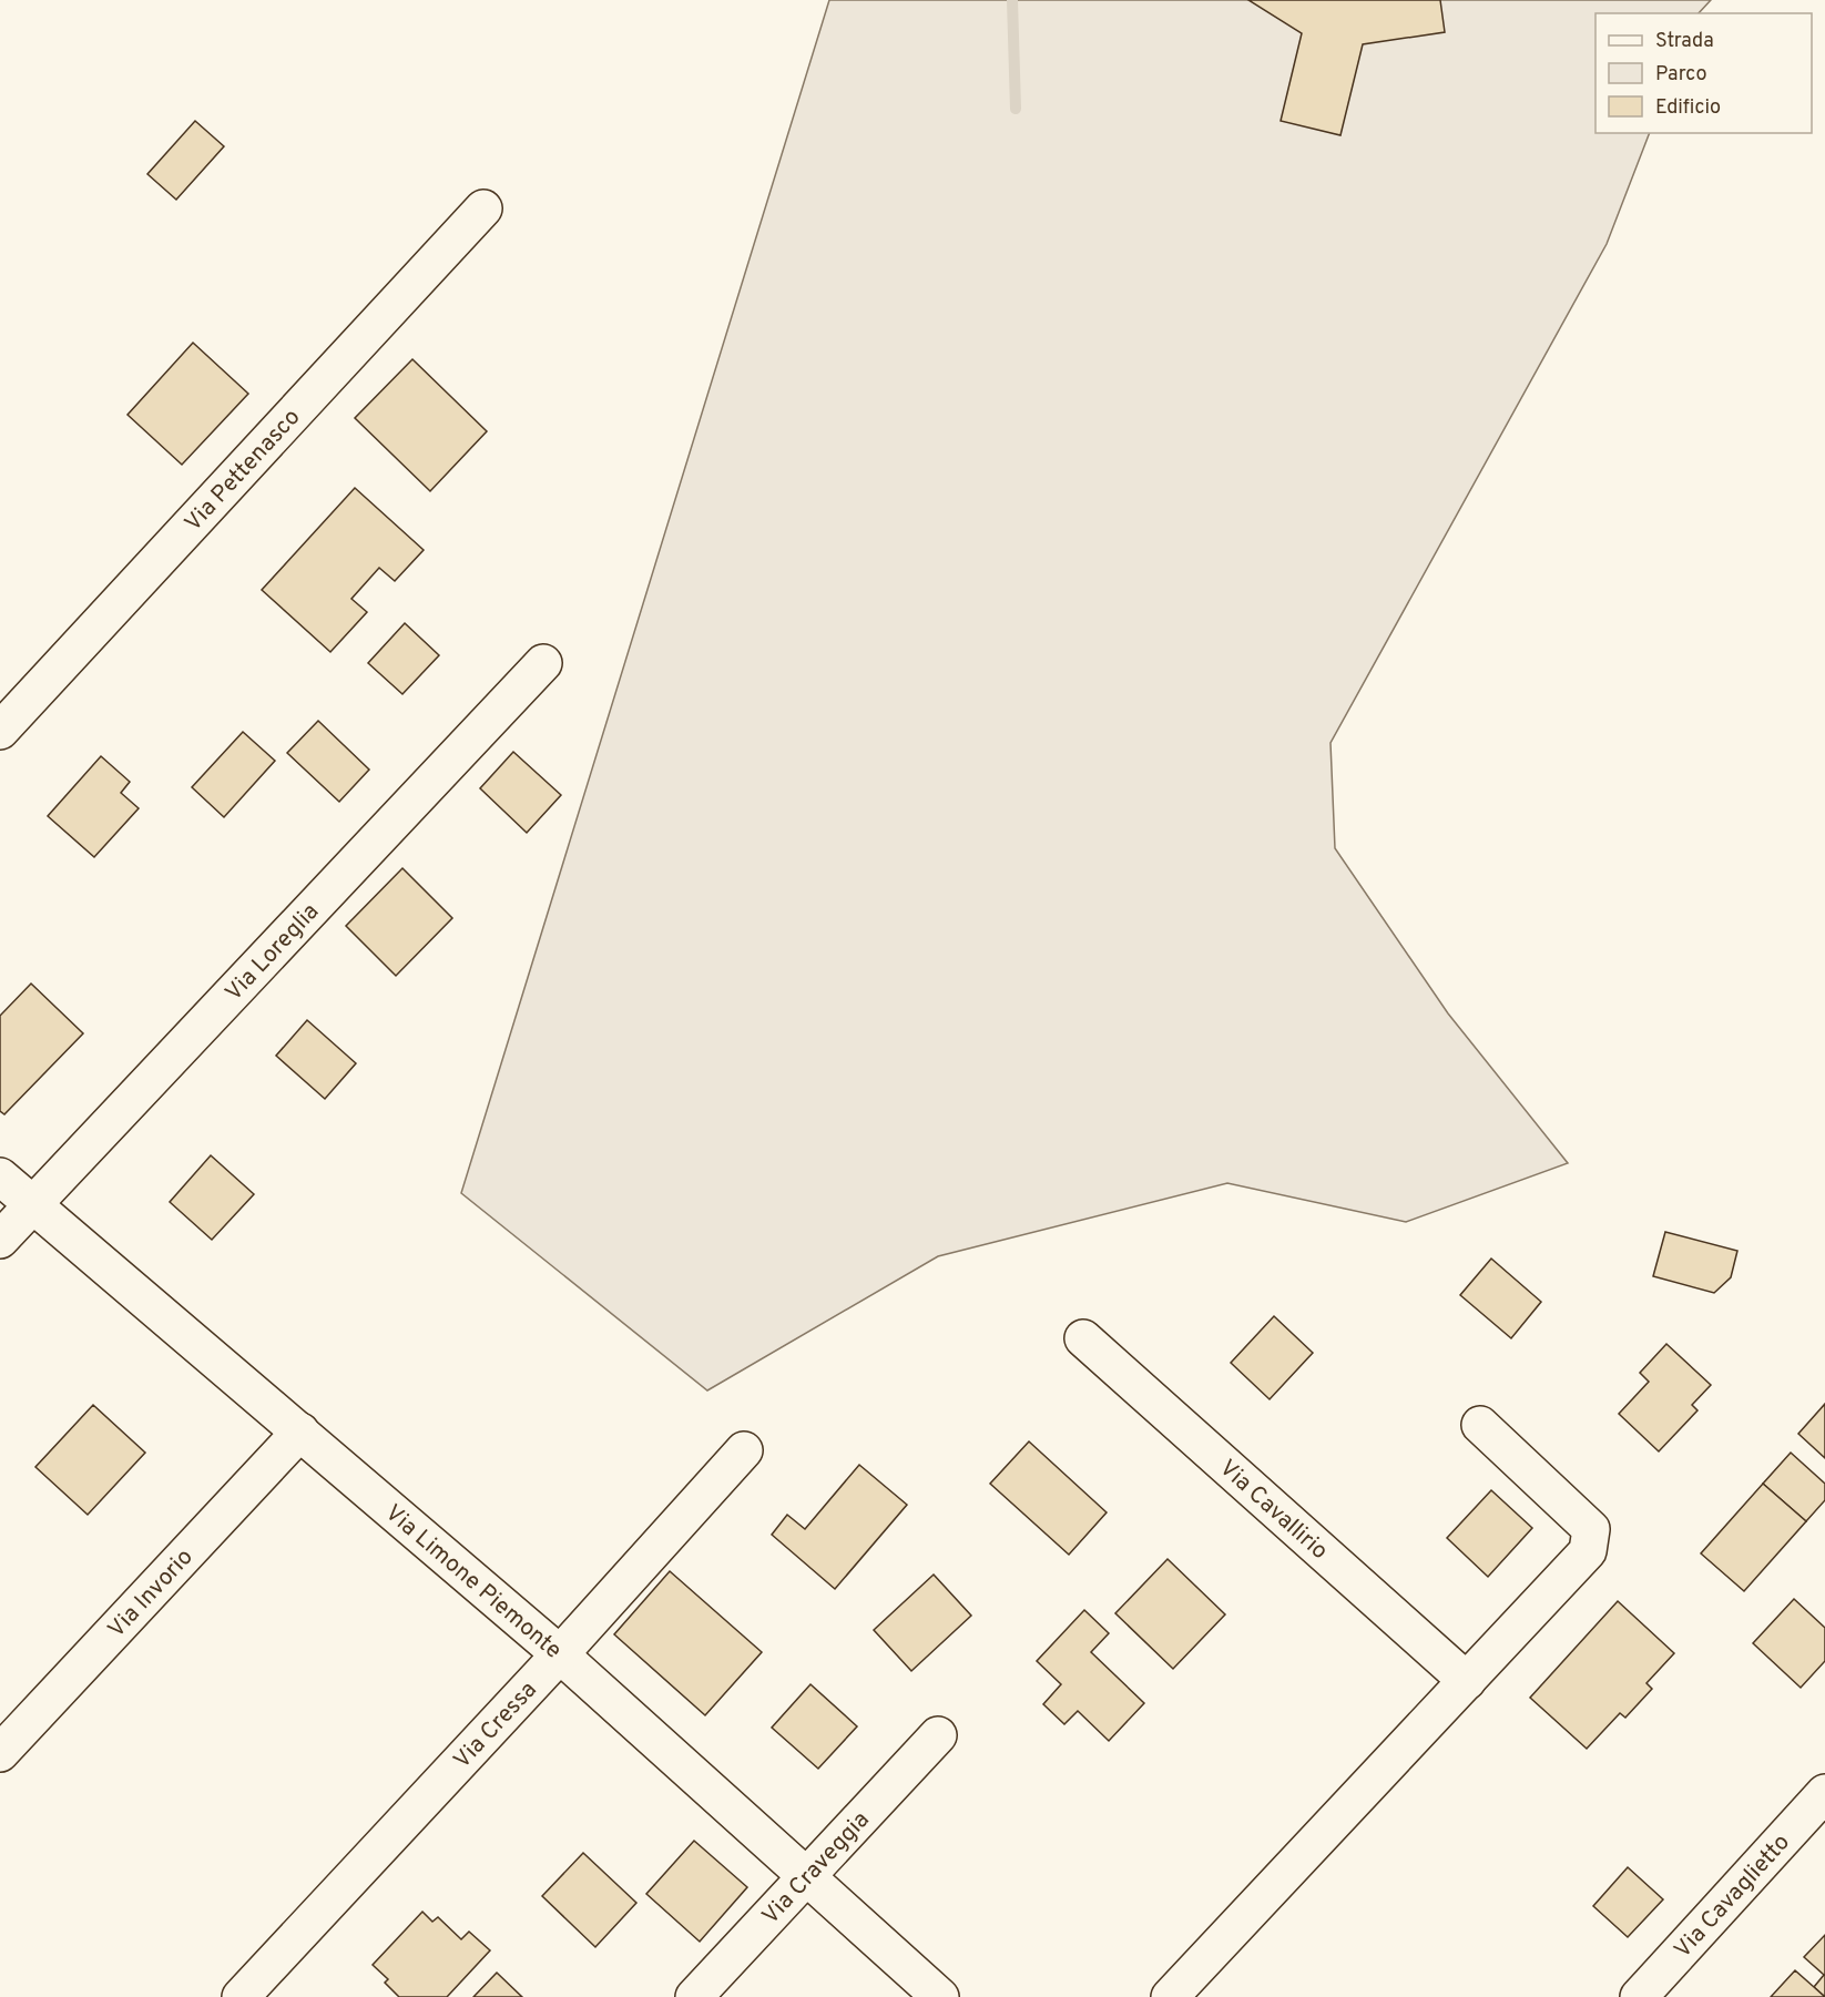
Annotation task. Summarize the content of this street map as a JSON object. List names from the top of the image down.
{
  "streets": {
    "street": [
      "Via Pettenasco",
      "Via Loreglia",
      "Via Cavallirio",
      "Via Limone Piemonte",
      "Via Invorio",
      "Via Cressa",
      "Via Craveggia",
      "Via Cavaglietto"
    ]
  },
  "crossings": [
    ["Via Loreglia", "Via Limone Piemonte"],
    ["Via Limone Piemonte", "Via Invorio"],
    ["Via Limone Piemonte", "Via Cressa"],
    ["Via Limone Piemonte", "Via Craveggia"]
  ],
  "legend": ["Strada", "Parco", "Edificio"]
}
